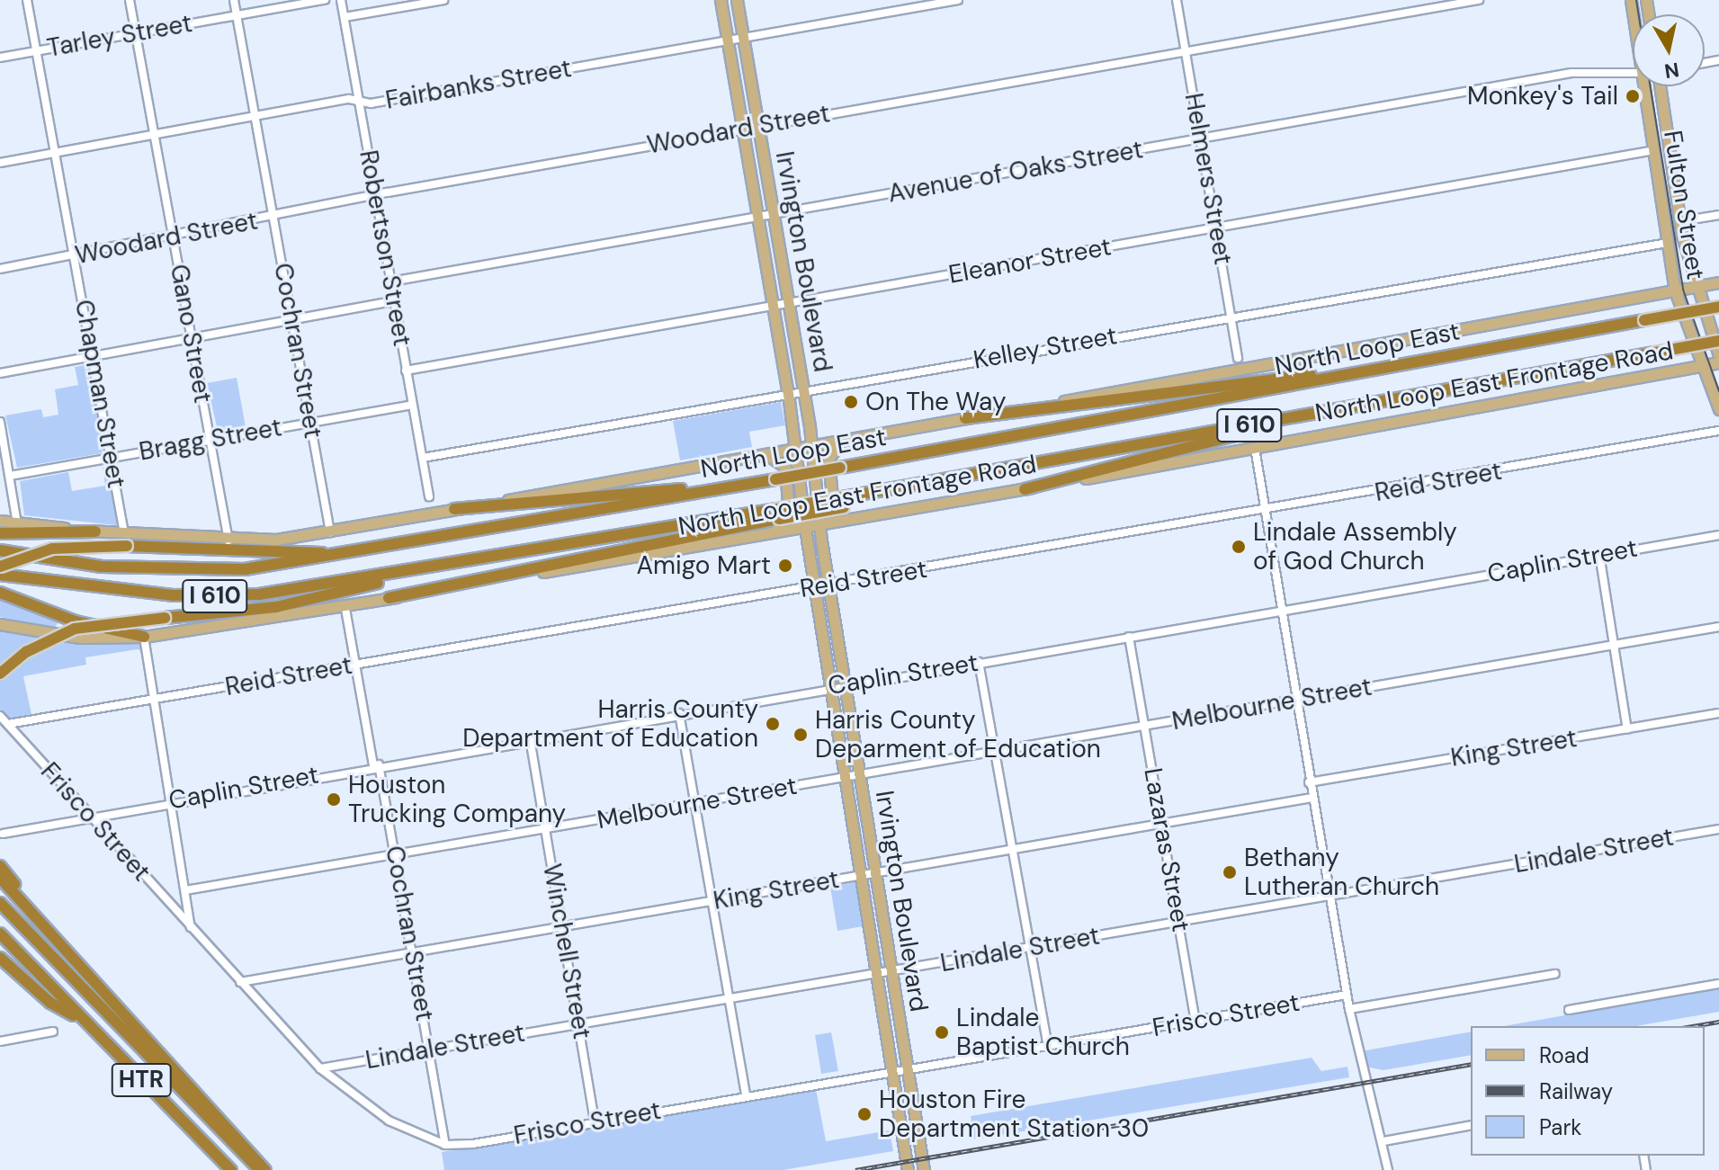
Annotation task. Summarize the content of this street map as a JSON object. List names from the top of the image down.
{
  "streets": {
    "highway": ["North Loop East", "I 610", "HTR"],
    "main road": ["Fulton Street", "Irvington Boulevard", "North Loop East Frontage Road"],
    "street": [
      "Tarley Street",
      "Fairbanks Street",
      "Woodard Street",
      "Avenue of Oaks Street",
      "Helmers Street",
      "Robertson Street",
      "Eleanor Street",
      "Gano Street",
      "Kelley Street",
      "Cochran Street",
      "Chapman Street",
      "Bragg Street",
      "Reid Street",
      "Caplin Street",
      "Melbourne Street",
      "King Street",
      "Frisco Street",
      "Lazaras Street",
      "Lindale Street",
      "Winchell Street"
    ]
  },
  "crossings": [
    ["Tarley Street", "Gano Street"],
    ["Tarley Street", "Cochran Street"],
    ["Tarley Street", "Chapman Street"],
    ["Fairbanks Street", "Robertson Street"],
    ["Fairbanks Street", "Irvington Boulevard"],
    ["Fairbanks Street", "Gano Street"],
    ["Fairbanks Street", "Cochran Street"],
    ["Fairbanks Street", "Chapman Street"],
    ["Woodard Street", "Helmers Street"],
    ["Woodard Street", "Robertson Street"],
    ["Woodard Street", "Irvington Boulevard"],
    ["Woodard Street", "Gano Street"],
    ["Woodard Street", "Cochran Street"],
    ["Woodard Street", "Chapman Street"],
    ["Avenue of Oaks Street", "Helmers Street"],
    ["Avenue of Oaks Street", "Robertson Street"],
    ["Avenue of Oaks Street", "Irvington Boulevard"],
    ["Helmers Street", "Eleanor Street"],
    ["Helmers Street", "Kelley Street"],
    ["Fulton Street", "Eleanor Street"],
    ["Fulton Street", "Kelley Street"],
    ["Fulton Street", "North Loop East Frontage Road"],
    ["Robertson Street", "Eleanor Street"],
    ["Robertson Street", "Kelley Street"],
    ["Robertson Street", "Bragg Street"],
    ["Eleanor Street", "Irvington Boulevard"],
    ["Irvington Boulevard", "Kelley Street"],
    ["Irvington Boulevard", "North Loop East Frontage Road"],
    ["Irvington Boulevard", "Reid Street"],
    ["Irvington Boulevard", "Caplin Street"],
    ["Irvington Boulevard", "Melbourne Street"],
    ["Irvington Boulevard", "King Street"],
    ["Irvington Boulevard", "Frisco Street"],
    ["Irvington Boulevard", "Lindale Street"],
    ["Gano Street", "Bragg Street"],
    ["Cochran Street", "North Loop East Frontage Road"],
    ["Cochran Street", "Bragg Street"],
    ["Cochran Street", "Reid Street"],
    ["Cochran Street", "Caplin Street"],
    ["Cochran Street", "Melbourne Street"],
    ["Cochran Street", "King Street"],
    ["Cochran Street", "Frisco Street"],
    ["Cochran Street", "Lindale Street"],
    ["Chapman Street", "Bragg Street"],
    ["Reid Street", "Frisco Street"],
    ["Caplin Street", "Frisco Street"],
    ["Caplin Street", "Lazaras Street"],
    ["Caplin Street", "Winchell Street"],
    ["Melbourne Street", "Lazaras Street"],
    ["Melbourne Street", "Winchell Street"],
    ["King Street", "Frisco Street"],
    ["King Street", "Lazaras Street"],
    ["King Street", "Winchell Street"],
    ["Frisco Street", "Lazaras Street"],
    ["Frisco Street", "Lindale Street"],
    ["Frisco Street", "Winchell Street"],
    ["Lazaras Street", "Lindale Street"],
    ["Lindale Street", "Winchell Street"]
  ],
  "places": [
    "Monkey's Tail",
    "On The Way",
    "Lindale Assembly of God Church",
    "Amigo Mart",
    "Harris County Department of Education",
    "Harris County Deparment of Education",
    "Houston Trucking Company",
    "Bethany Lutheran Church",
    "Lindale Baptist Church",
    "Houston Fire Department Station 30"
  ],
  "legend": ["Road", "Railway", "Park"],
  "north": "bottom"
}
